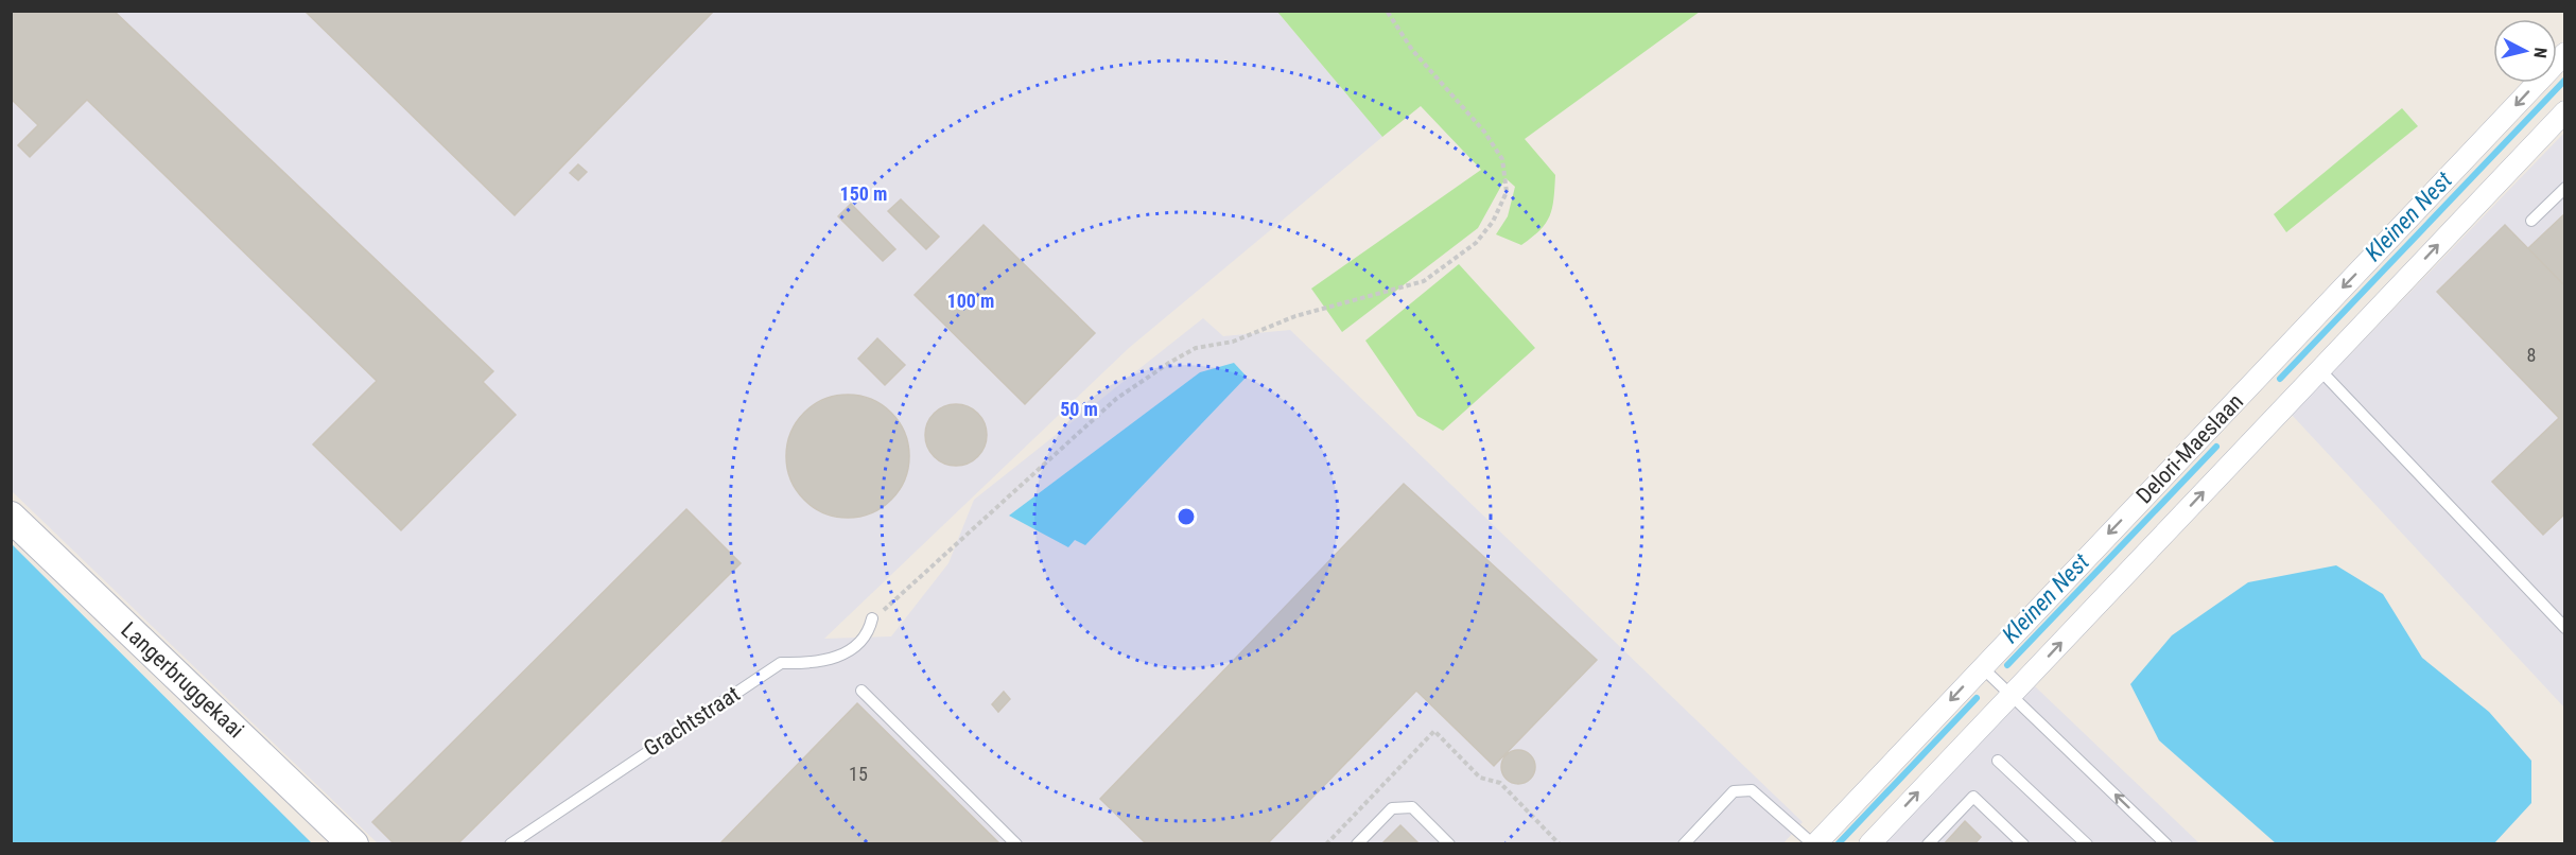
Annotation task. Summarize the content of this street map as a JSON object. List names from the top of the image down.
{
  "streets": {
    "main road": ["Langerbruggekaai"],
    "street": ["Delori-Maeslaan"],
    "lane": ["Grachtstraat"]
  },
  "water": ["Kleinen Nest"],
  "house_numbers": ["8", "15"],
  "north": "right",
  "rings": ["150 m", "100 m", "50 m"]
}
